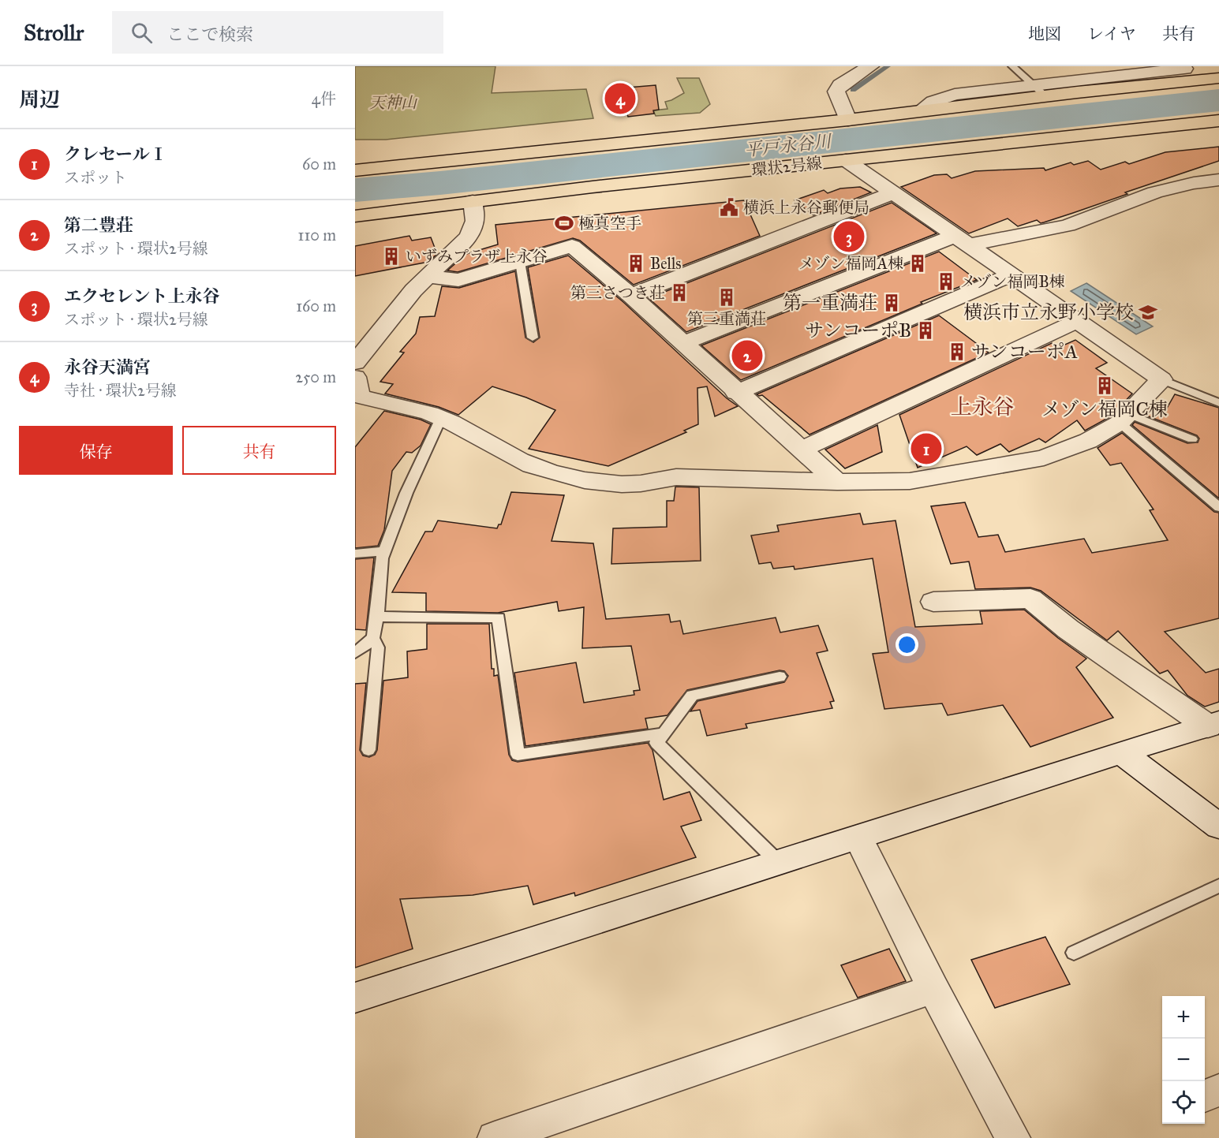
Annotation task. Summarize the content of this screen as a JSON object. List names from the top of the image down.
{
  "streets": {
    "main road": ["環状2号線"]
  },
  "districts": ["上永谷"],
  "water": ["平戸永谷川"],
  "parks": ["天神山"],
  "places": {
    "public building": ["横浜上永谷郵便局"],
    "sports": ["極真空手"],
    "building": [
      "いずみプラザ上永谷",
      "Bells",
      "メゾン福岡A棟",
      "メゾン福岡B棟",
      "第三さつき荘",
      "第三重満荘",
      "第一重満荘",
      "サンコーポB",
      "サンコーポA",
      "メゾン福岡C棟"
    ],
    "school or university": ["横浜市立永野小学校"]
  },
  "page": {
    "header": "Strollr",
    "search": "ここで検索",
    "nav": ["地図", "レイヤ", "共有"],
    "heading": ["周辺", "4件"],
    "pins": [
      "4",
      "3",
      "2",
      "1"
    ],
    "list": [
      {
        "mark": "1",
        "name": "クレセールⅠ",
        "note": "スポット",
        "value": "60 m"
      },
      {
        "mark": "2",
        "name": "第二豊荘",
        "note": "スポット · 環状2号線",
        "value": "110 m"
      },
      {
        "mark": "3",
        "name": "エクセレント上永谷",
        "note": "スポット · 環状2号線",
        "value": "160 m"
      },
      {
        "mark": "4",
        "name": "永谷天満宮",
        "note": "寺社 · 環状2号線",
        "value": "250 m"
      }
    ],
    "buttons": ["保存", "共有"],
    "map_buttons": ["+", "−"]
  }
}
